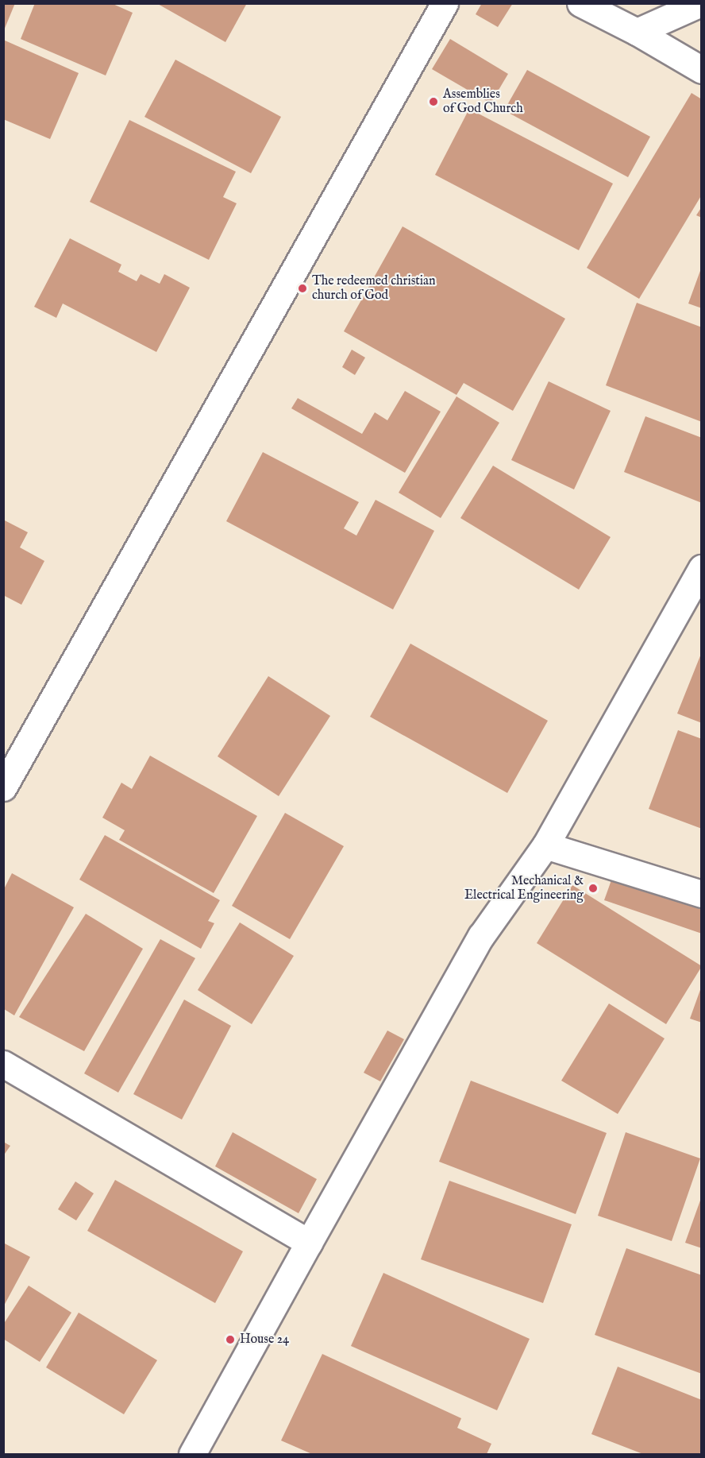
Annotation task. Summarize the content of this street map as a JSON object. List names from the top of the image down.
{
  "places": [
    "Assemblies of God Church",
    "The redeemed christian church of God",
    "Mechanical & Electrical Engineering",
    "House 24"
  ]
}
